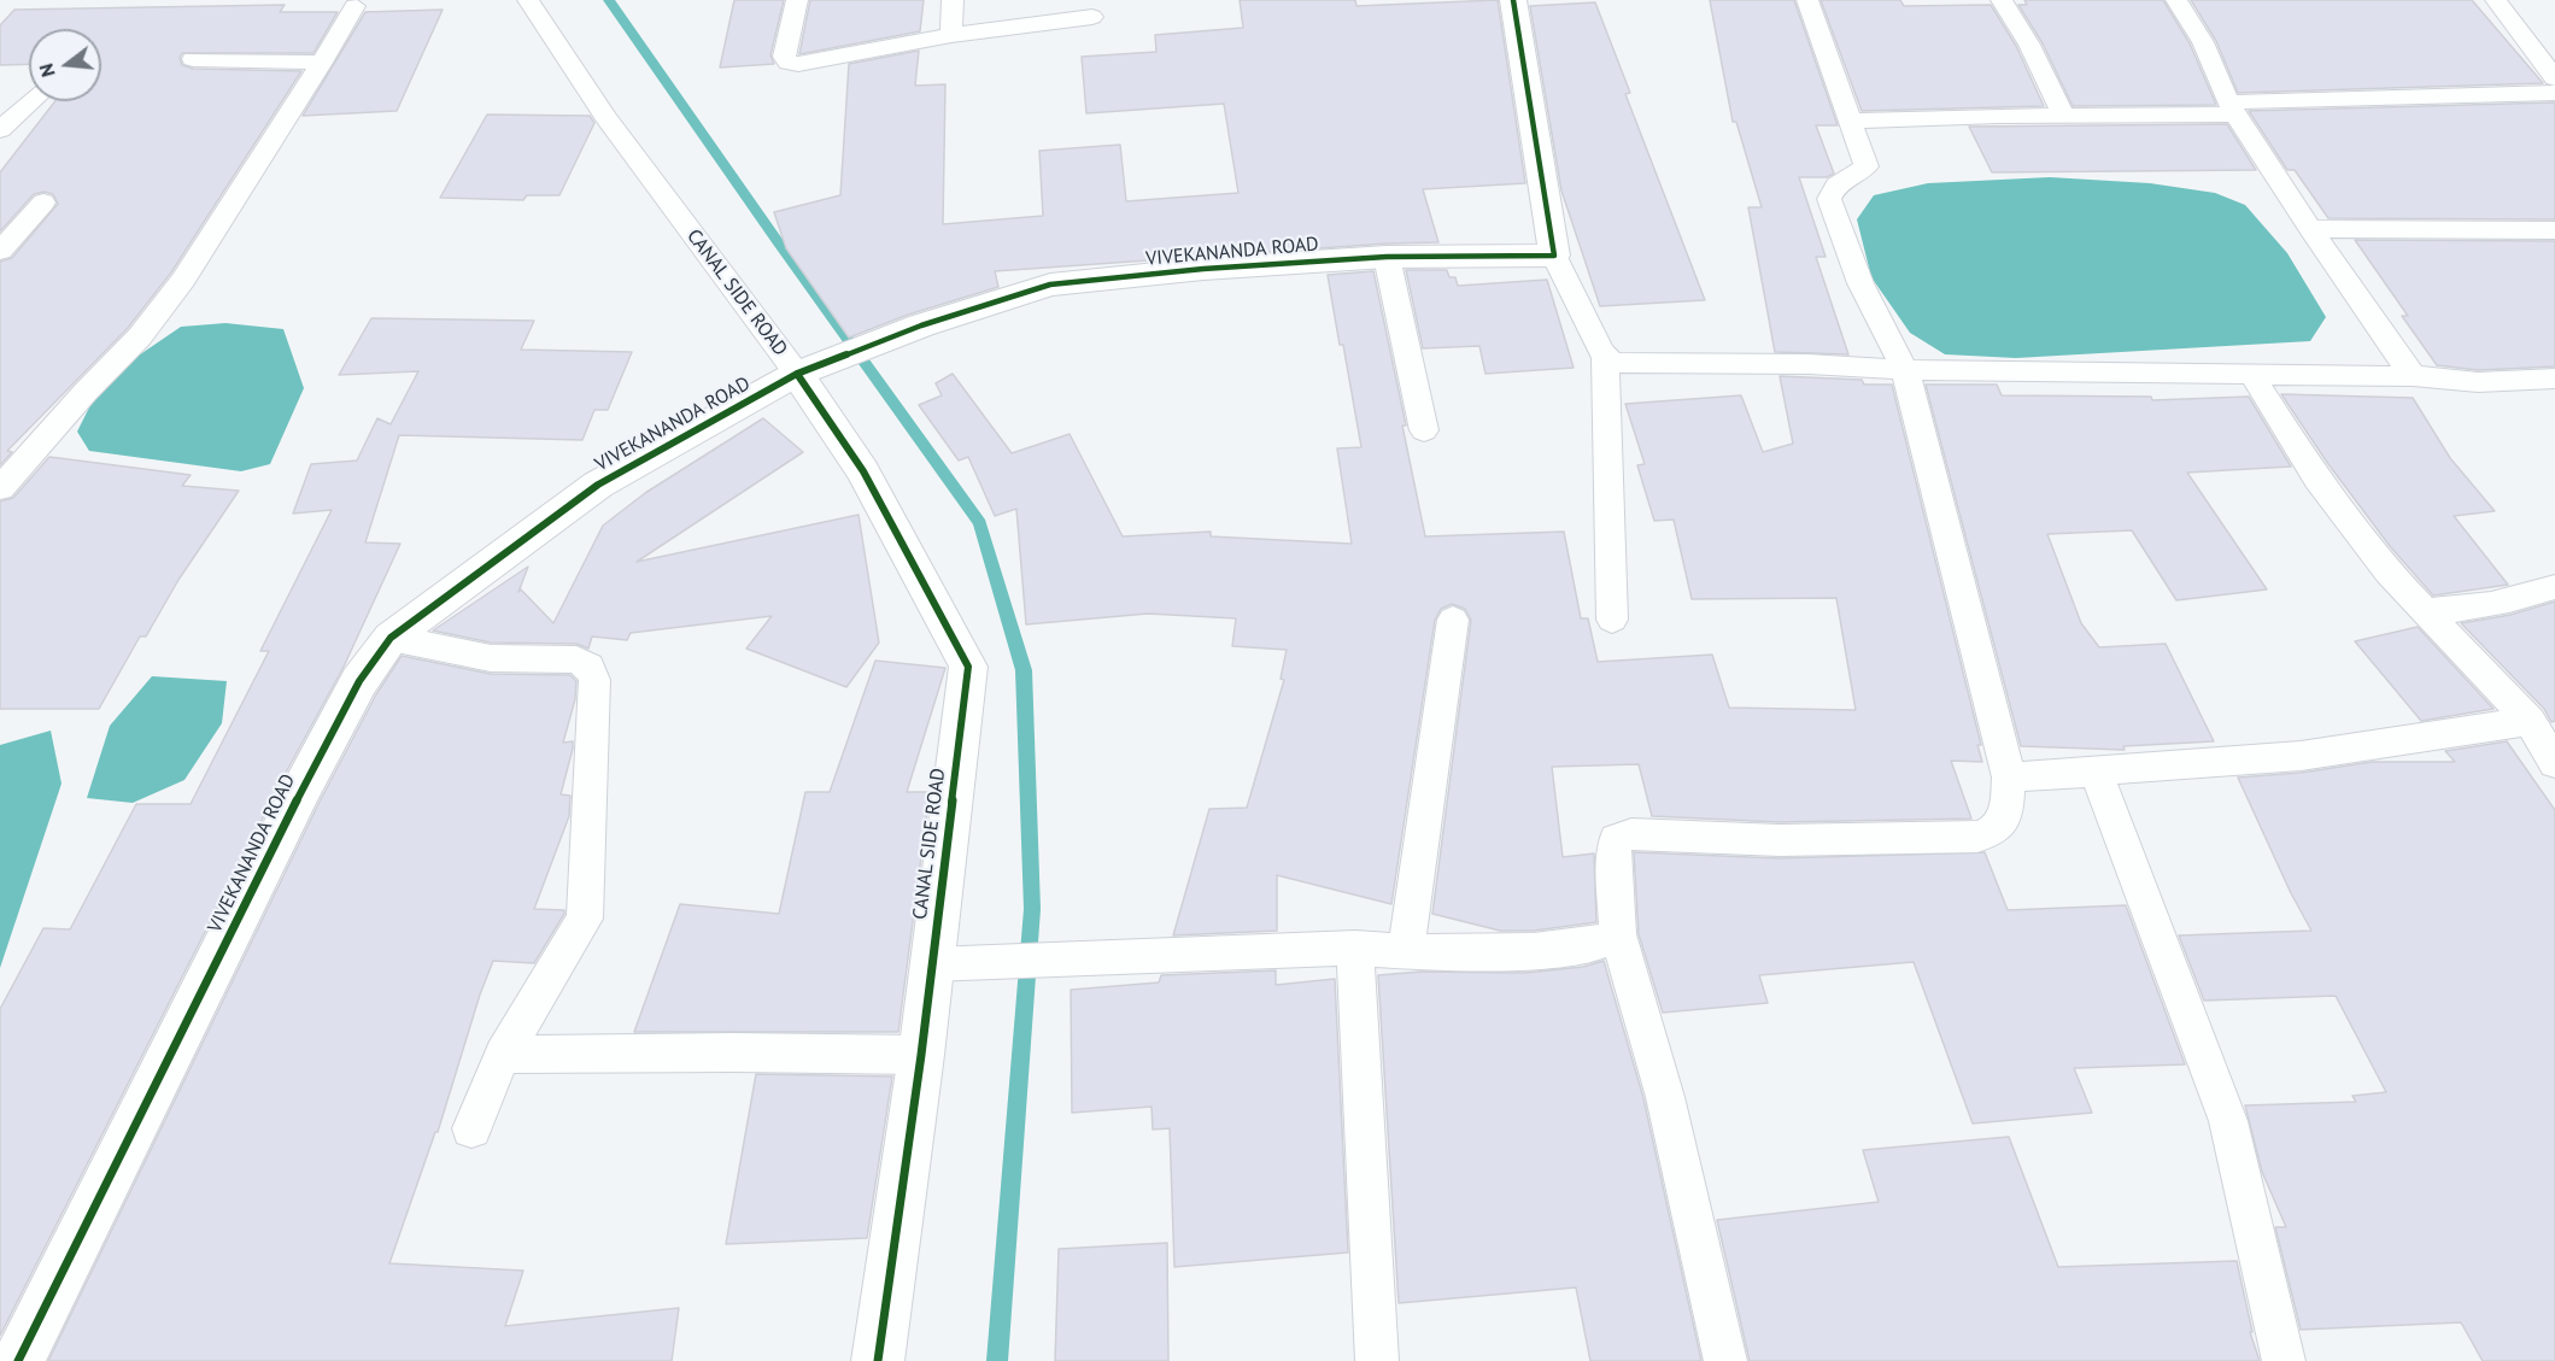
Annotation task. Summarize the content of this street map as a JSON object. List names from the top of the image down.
{
  "streets": {
    "street": ["VIVEKANANDA ROAD", "CANAL SIDE ROAD"]
  },
  "crossings": [
    ["VIVEKANANDA ROAD", "CANAL SIDE ROAD"]
  ],
  "north": "left"
}
